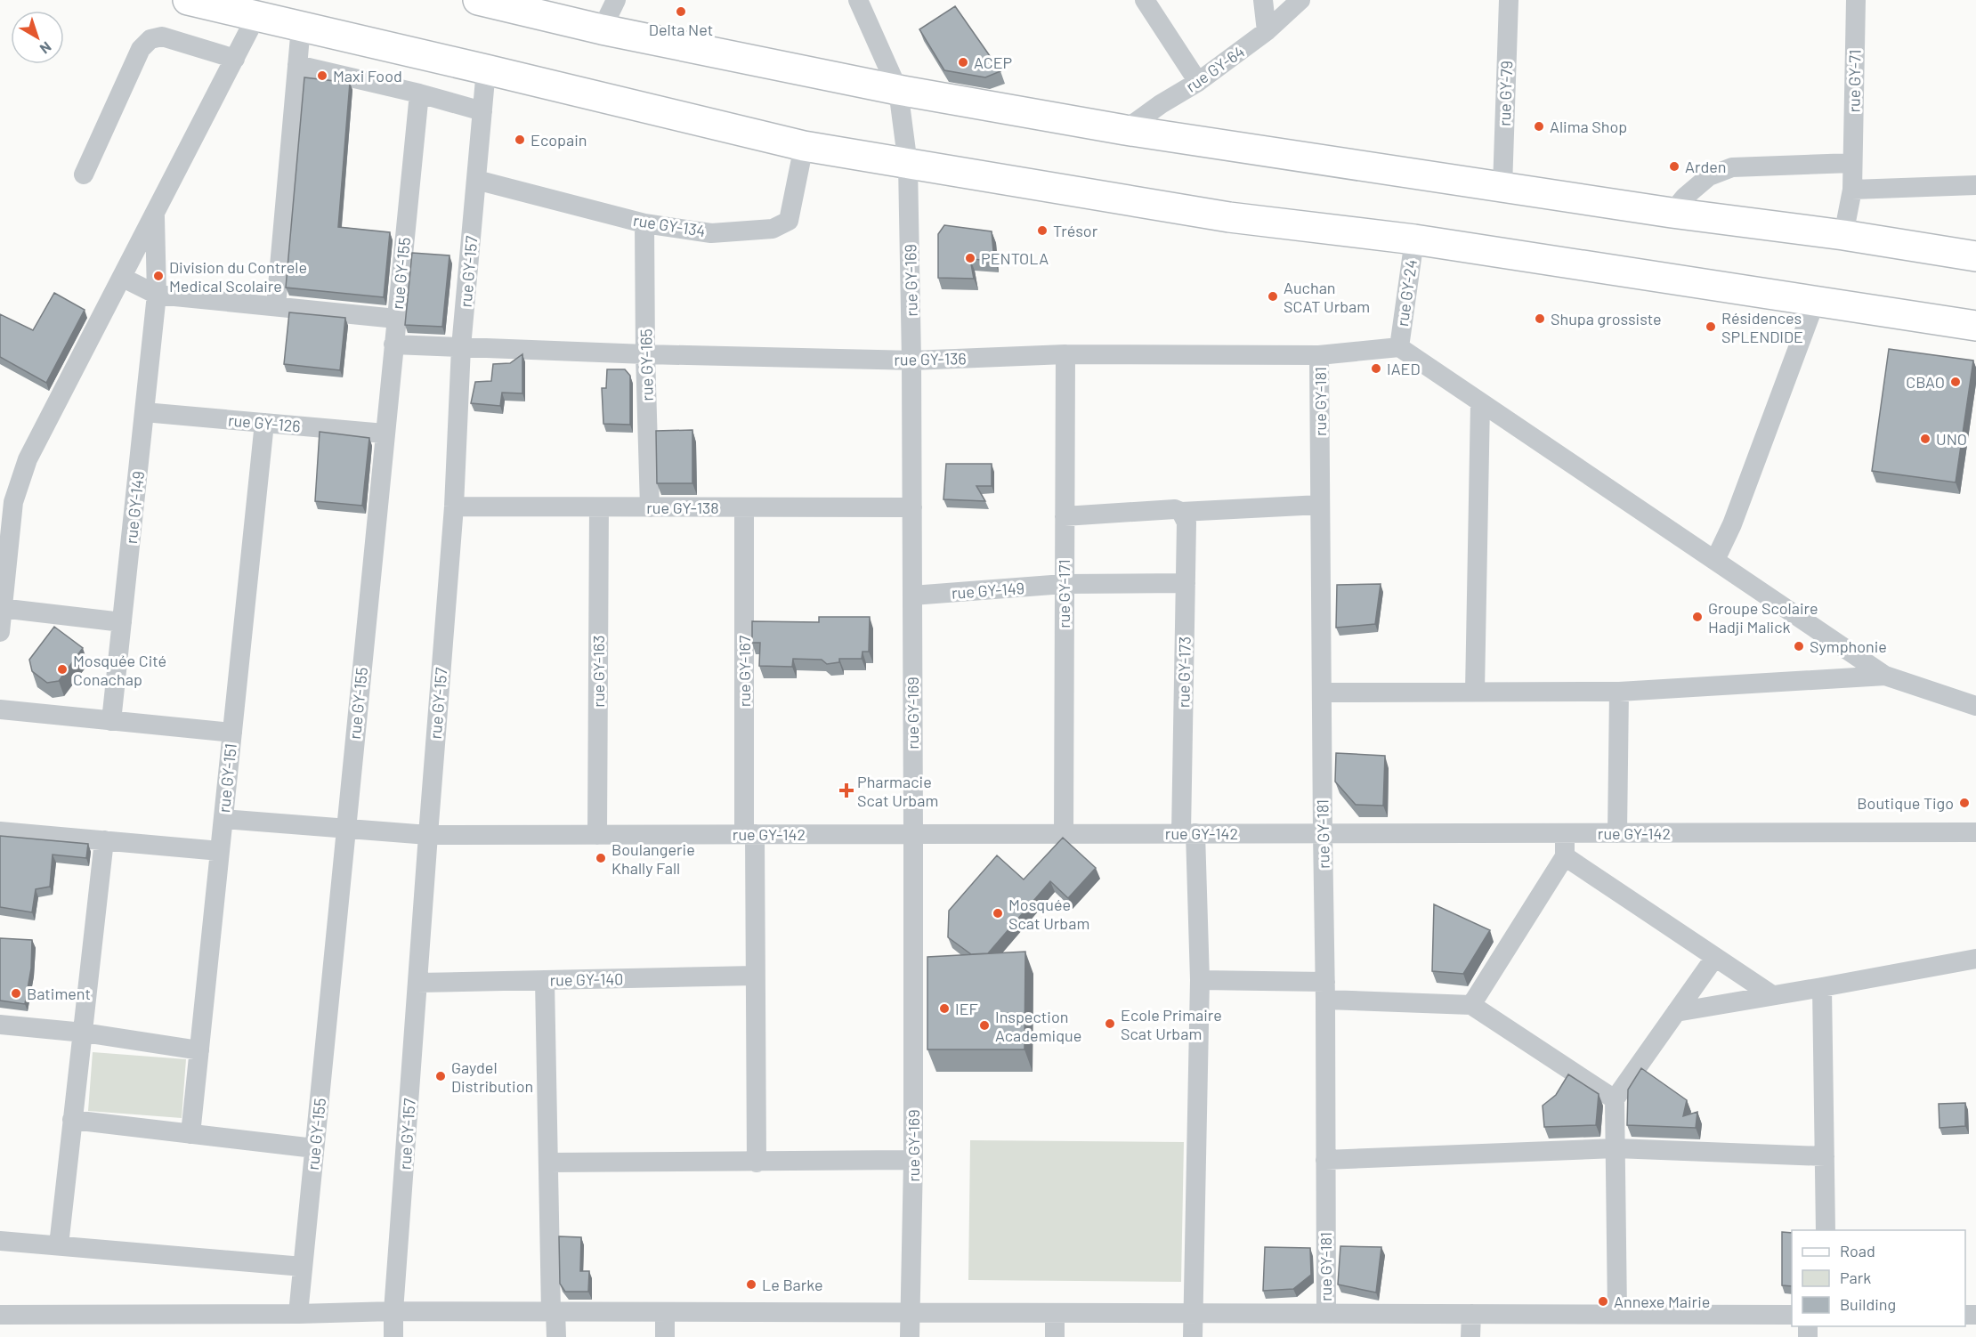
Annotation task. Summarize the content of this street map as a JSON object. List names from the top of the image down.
{
  "streets": {
    "street": [
      "rue GY-64",
      "rue GY-71",
      "rue GY-79",
      "rue GY-134",
      "rue GY-157",
      "rue GY-155",
      "rue GY-169",
      "rue GY-24",
      "rue GY-136",
      "rue GY-165",
      "rue GY-181",
      "rue GY-126",
      "rue GY-149",
      "rue GY-138",
      "rue GY-171",
      "rue GY-163",
      "rue GY-167",
      "rue GY-173",
      "rue GY-151",
      "rue GY-142",
      "rue GY-140"
    ]
  },
  "crossings": [
    ["rue GY-134", "rue GY-157"],
    ["rue GY-134", "rue GY-165"],
    ["rue GY-157", "rue GY-136"],
    ["rue GY-157", "rue GY-138"],
    ["rue GY-157", "rue GY-142"],
    ["rue GY-157", "rue GY-140"],
    ["rue GY-155", "rue GY-136"],
    ["rue GY-155", "rue GY-126"],
    ["rue GY-155", "rue GY-142"],
    ["rue GY-169", "rue GY-136"],
    ["rue GY-169", "rue GY-149"],
    ["rue GY-169", "rue GY-138"],
    ["rue GY-169", "rue GY-142"],
    ["rue GY-24", "rue GY-136"],
    ["rue GY-136", "rue GY-165"],
    ["rue GY-136", "rue GY-181"],
    ["rue GY-136", "rue GY-171"],
    ["rue GY-165", "rue GY-138"],
    ["rue GY-181", "rue GY-142"],
    ["rue GY-126", "rue GY-149"],
    ["rue GY-126", "rue GY-151"],
    ["rue GY-149", "rue GY-171"],
    ["rue GY-149", "rue GY-173"],
    ["rue GY-138", "rue GY-163"],
    ["rue GY-138", "rue GY-167"],
    ["rue GY-171", "rue GY-142"],
    ["rue GY-163", "rue GY-142"],
    ["rue GY-167", "rue GY-142"],
    ["rue GY-167", "rue GY-140"],
    ["rue GY-173", "rue GY-142"],
    ["rue GY-151", "rue GY-142"]
  ],
  "places": {
    "other": [
      "Delta Net",
      "ACEP",
      "Maxi Food",
      "Alima Shop",
      "Ecopain",
      "Arden",
      "Trésor",
      "PENTOLA",
      "Division du Contrele Medical Scolaire",
      "Auchan SCAT Urbam",
      "Shupa grossiste",
      "Résidences SPLENDIDE",
      "IAED",
      "CBAO",
      "UNO",
      "Groupe Scolaire Hadji Malick",
      "Symphonie",
      "Mosquée Cité Conachap",
      "Boutique Tigo",
      "Boulangerie Khally Fall",
      "Mosquée Scat Urbam",
      "Batiment",
      "IEF",
      "Ecole Primaire Scat Urbam",
      "Inspection Academique",
      "Gaydel Distribution",
      "Le Barke",
      "Annexe Mairie"
    ],
    "health": ["Pharmacie Scat Urbam"]
  },
  "legend": ["Road", "Park", "Building"],
  "north": "bottom right"
}
